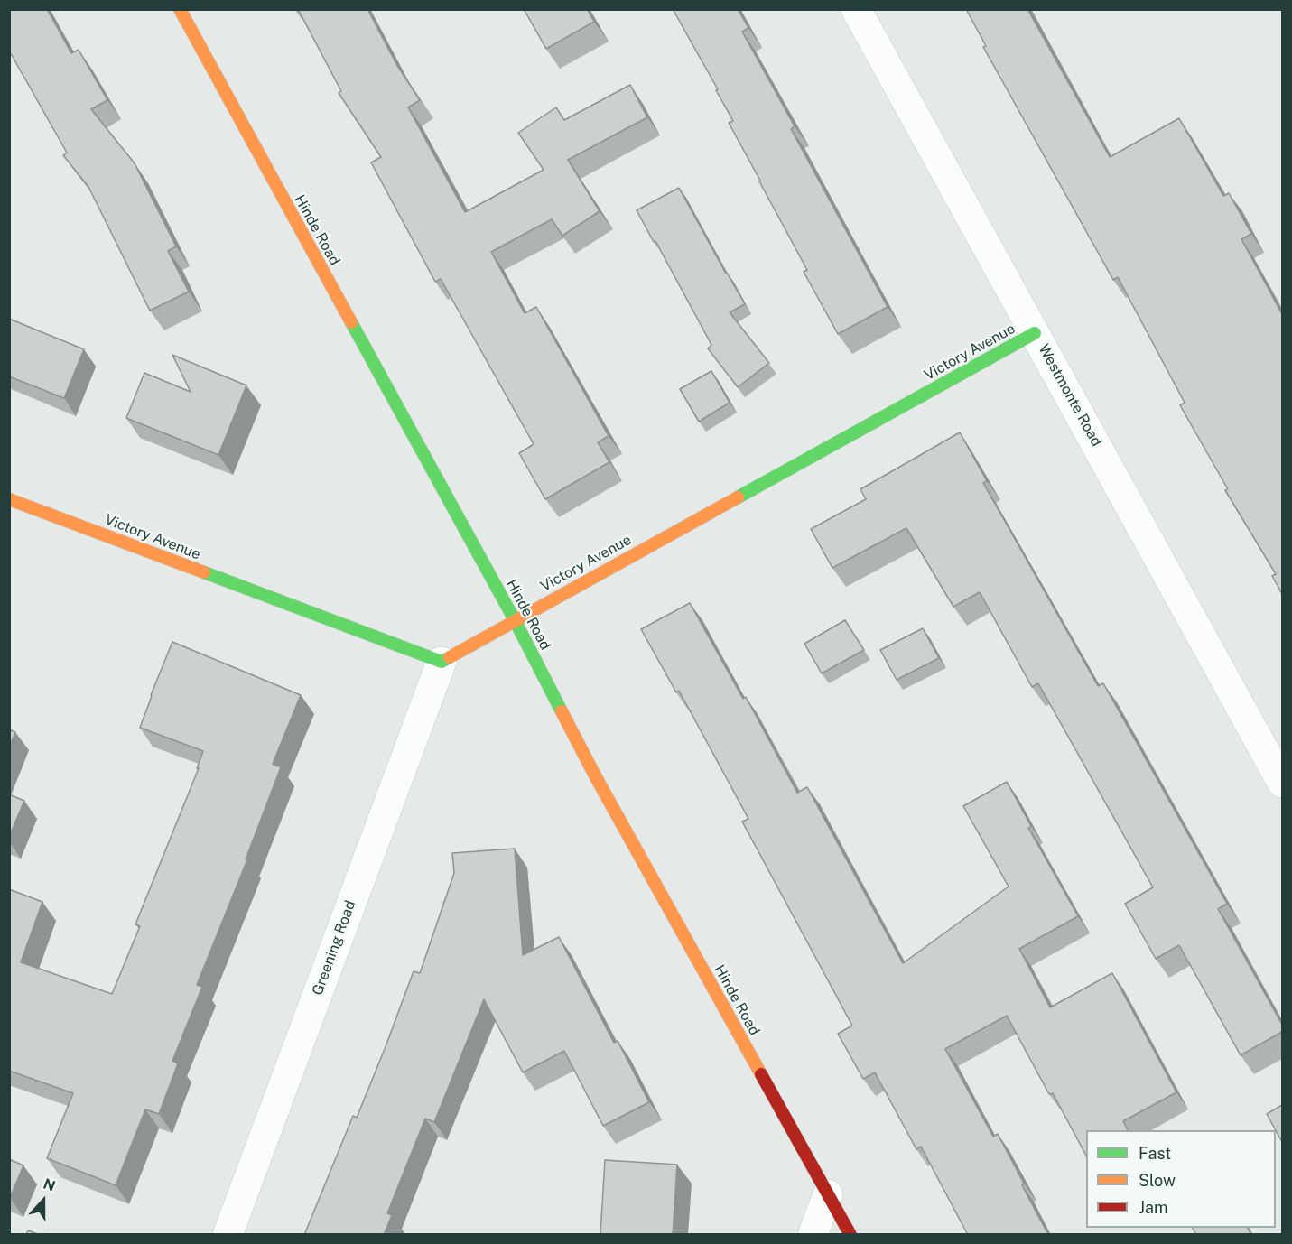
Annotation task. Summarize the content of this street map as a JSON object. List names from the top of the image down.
{
  "streets": {
    "street": [
      "Hinde Road",
      "Victory Avenue",
      "Westmonte Road",
      "Greening Road"
    ]
  },
  "crossings": [
    ["Hinde Road", "Victory Avenue"],
    ["Victory Avenue", "Westmonte Road"],
    ["Victory Avenue", "Greening Road"]
  ],
  "legend": ["Fast", "Slow", "Jam"],
  "north": "top"
}
